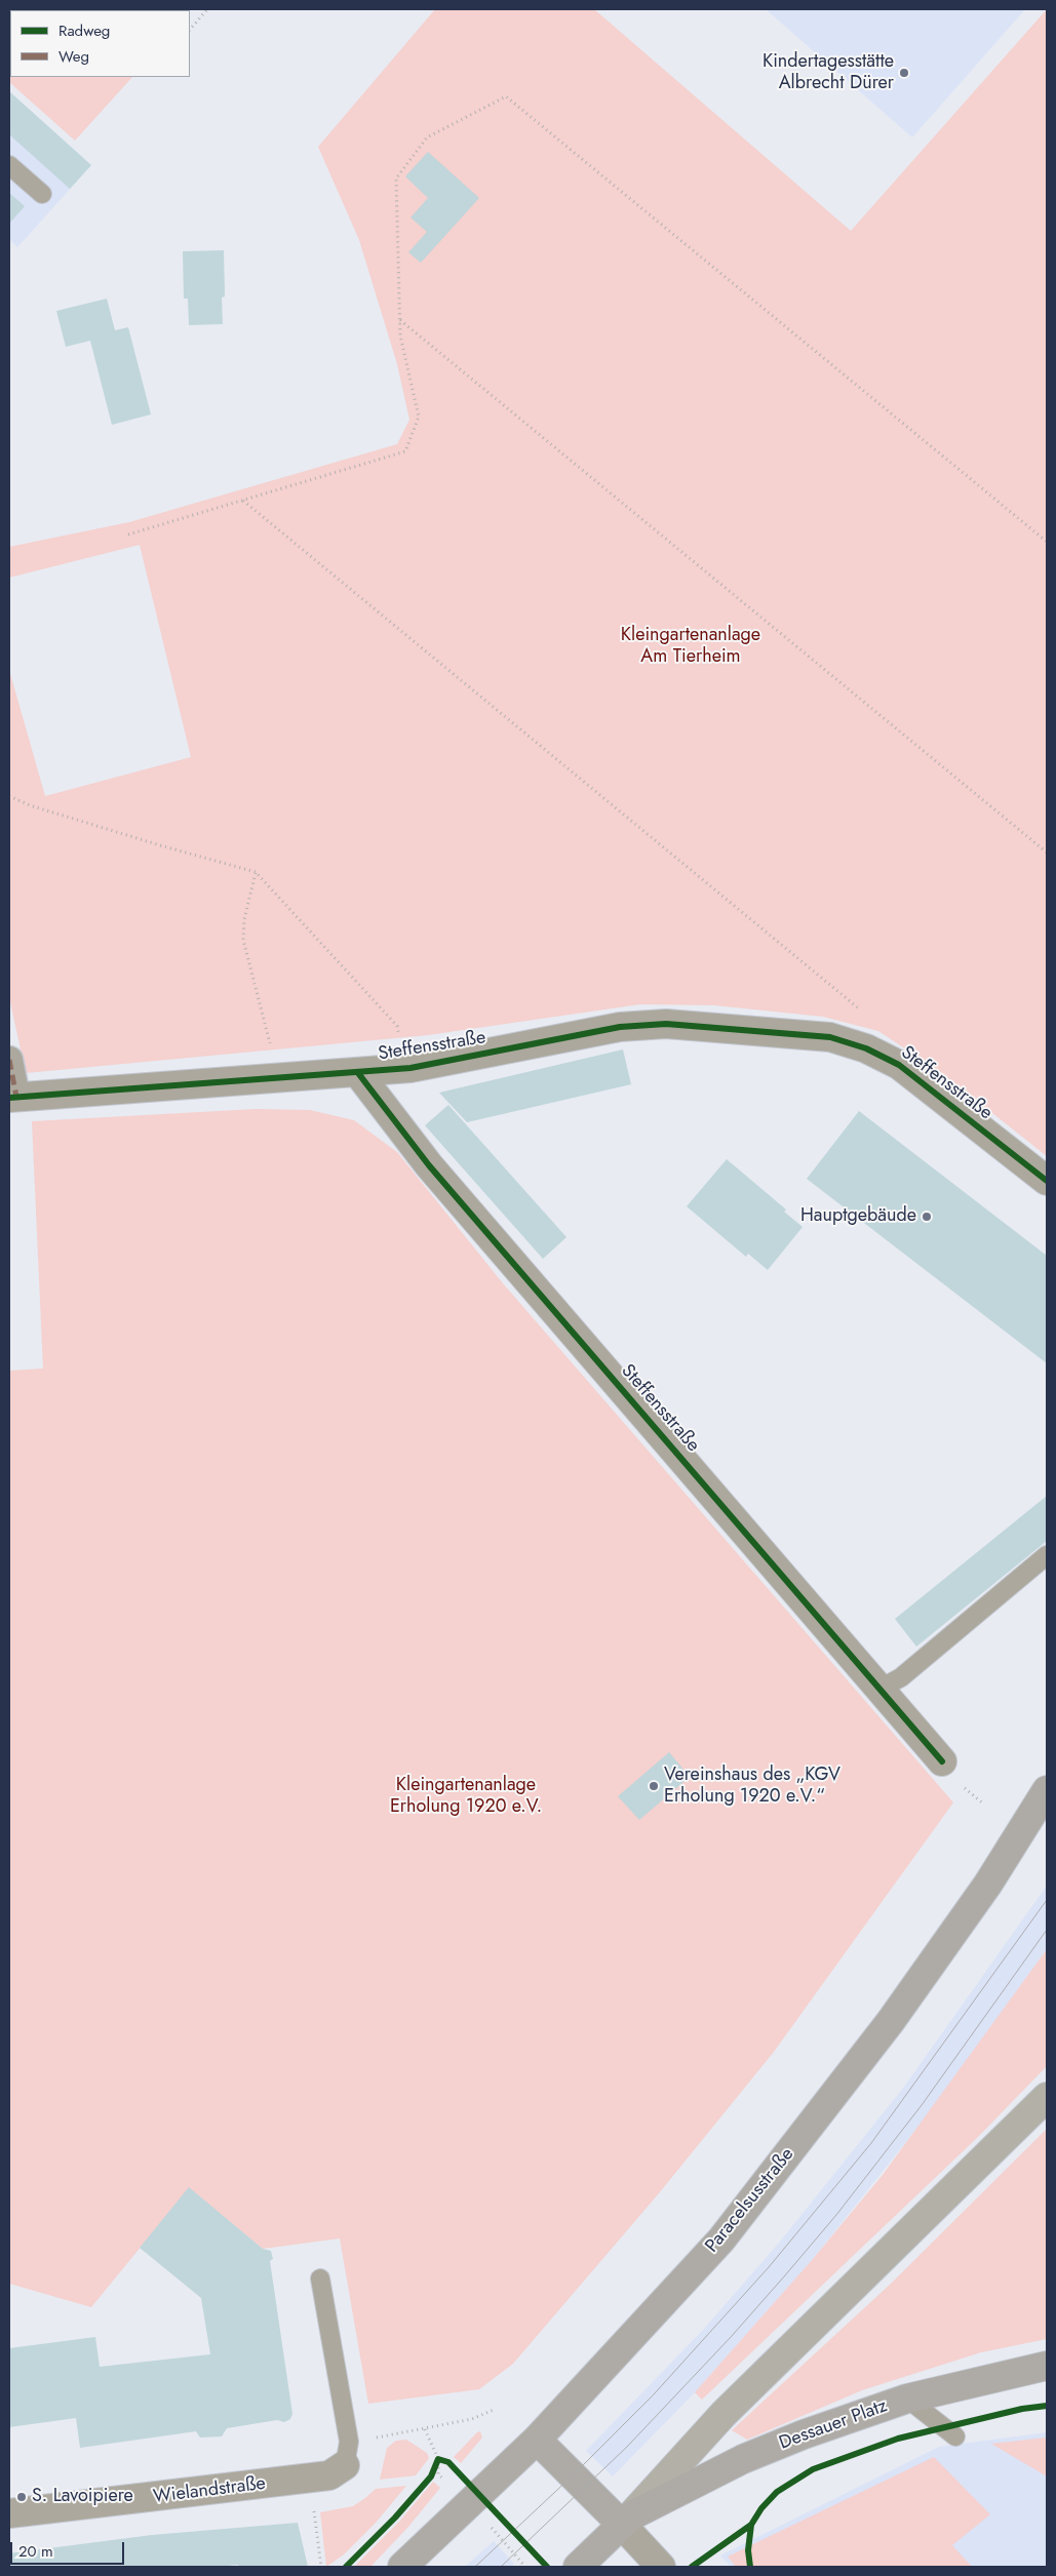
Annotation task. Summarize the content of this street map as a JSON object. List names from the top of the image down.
{
  "streets": {
    "main road": ["Paracelsusstraße", "Dessauer Platz"],
    "street": ["Steffensstraße", "Wielandstraße"]
  },
  "parks": ["Kleingartenanlage Am Tierheim", "Kleingartenanlage Erholung 1920 e.V."],
  "places": [
    "Kindertagesstätte Albrecht Dürer",
    "Hauptgebäude",
    "Vereinshaus des „KGV Erholung 1920 e.V.“",
    "S. Lavoipiere"
  ],
  "legend": ["Radweg", "Weg"],
  "scale_bar": "20 m"
}
